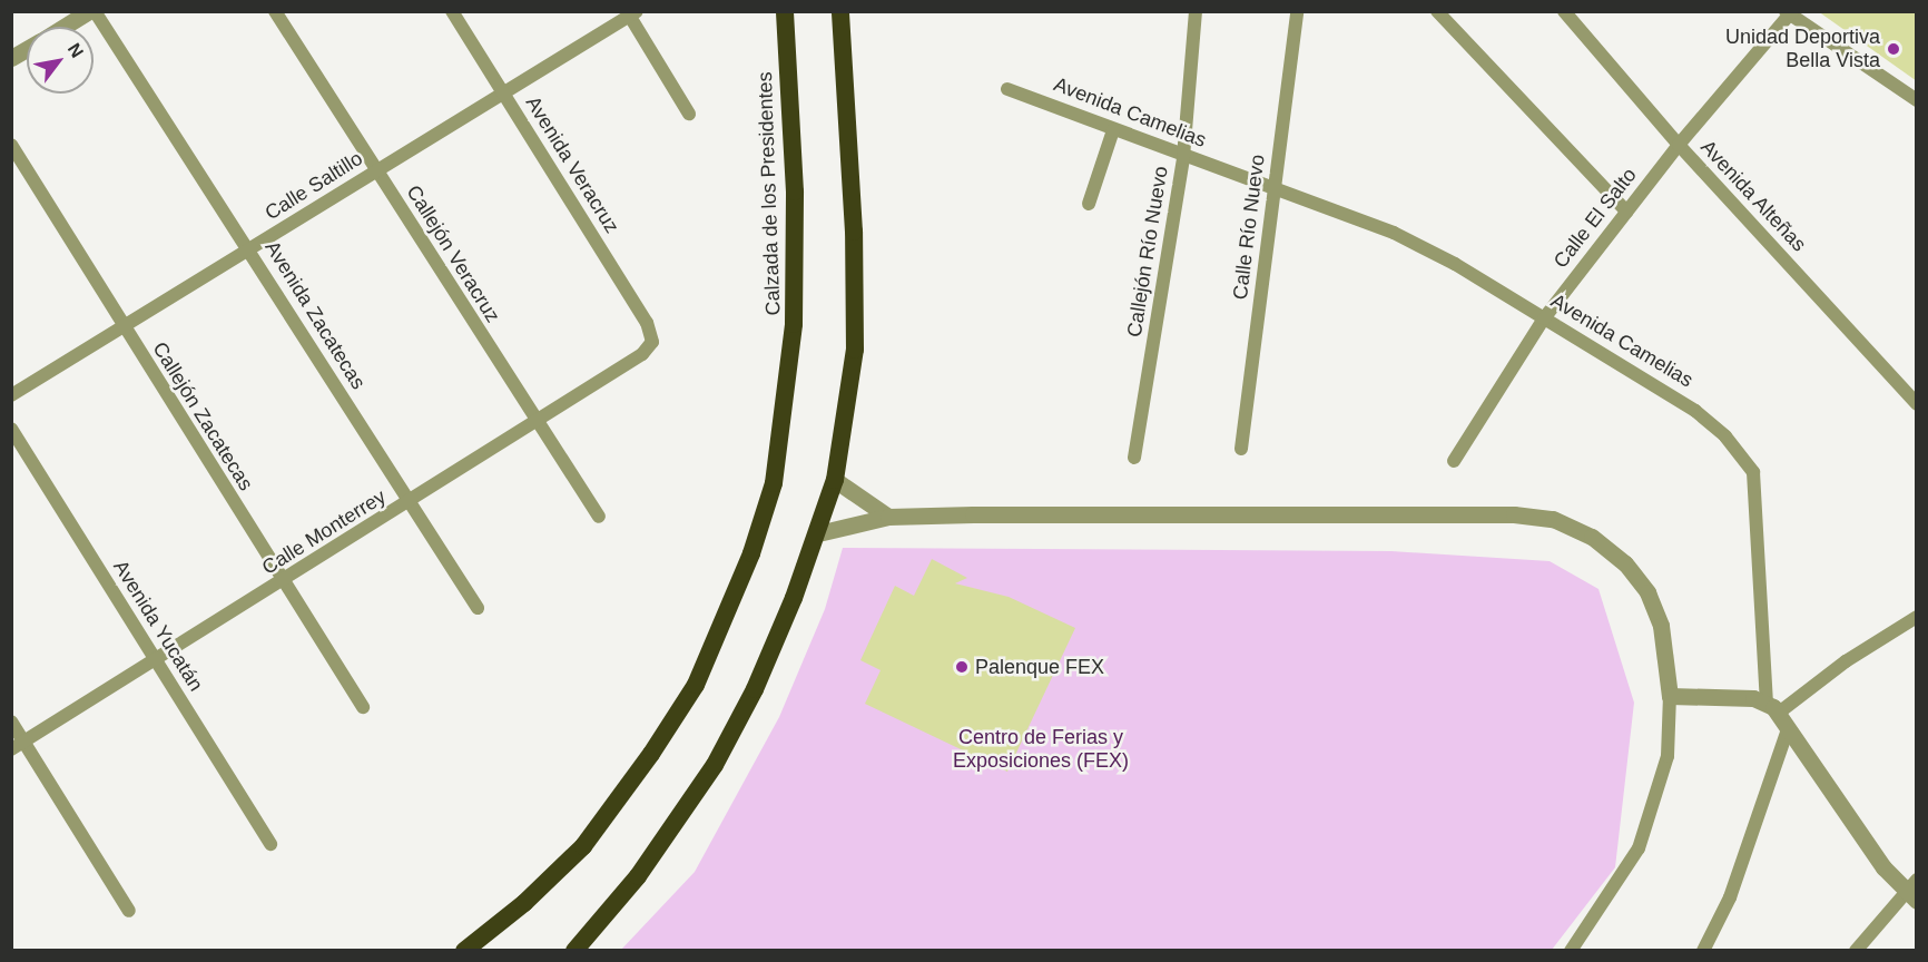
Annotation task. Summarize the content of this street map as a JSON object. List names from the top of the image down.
{
  "streets": {
    "highway": ["Calzada de los Presidentes"],
    "street": [
      "Avenida Camelias",
      "Avenida Veracruz",
      "Calle Saltillo",
      "Avenida Alteñas",
      "Calle El Salto",
      "Calle Río Nuevo",
      "Callejón Río Nuevo",
      "Callejón Veracruz",
      "Avenida Zacatecas",
      "Callejón Zacatecas",
      "Calle Monterrey",
      "Avenida Yucatán"
    ]
  },
  "crossings": [
    ["Avenida Camelias", "Calle El Salto"],
    ["Avenida Camelias", "Calle Río Nuevo"],
    ["Avenida Camelias", "Callejón Río Nuevo"],
    ["Avenida Veracruz", "Calle Saltillo"],
    ["Avenida Veracruz", "Calle Monterrey"],
    ["Calle Saltillo", "Callejón Veracruz"],
    ["Calle Saltillo", "Avenida Zacatecas"],
    ["Calle Saltillo", "Callejón Zacatecas"],
    ["Avenida Alteñas", "Calle El Salto"],
    ["Callejón Veracruz", "Calle Monterrey"],
    ["Avenida Zacatecas", "Calle Monterrey"],
    ["Callejón Zacatecas", "Calle Monterrey"],
    ["Calle Monterrey", "Avenida Yucatán"]
  ],
  "parks": ["Centro de Ferias y Exposiciones (FEX)"],
  "places": ["Unidad Deportiva Bella Vista", "Palenque FEX"],
  "north": "top right"
}
